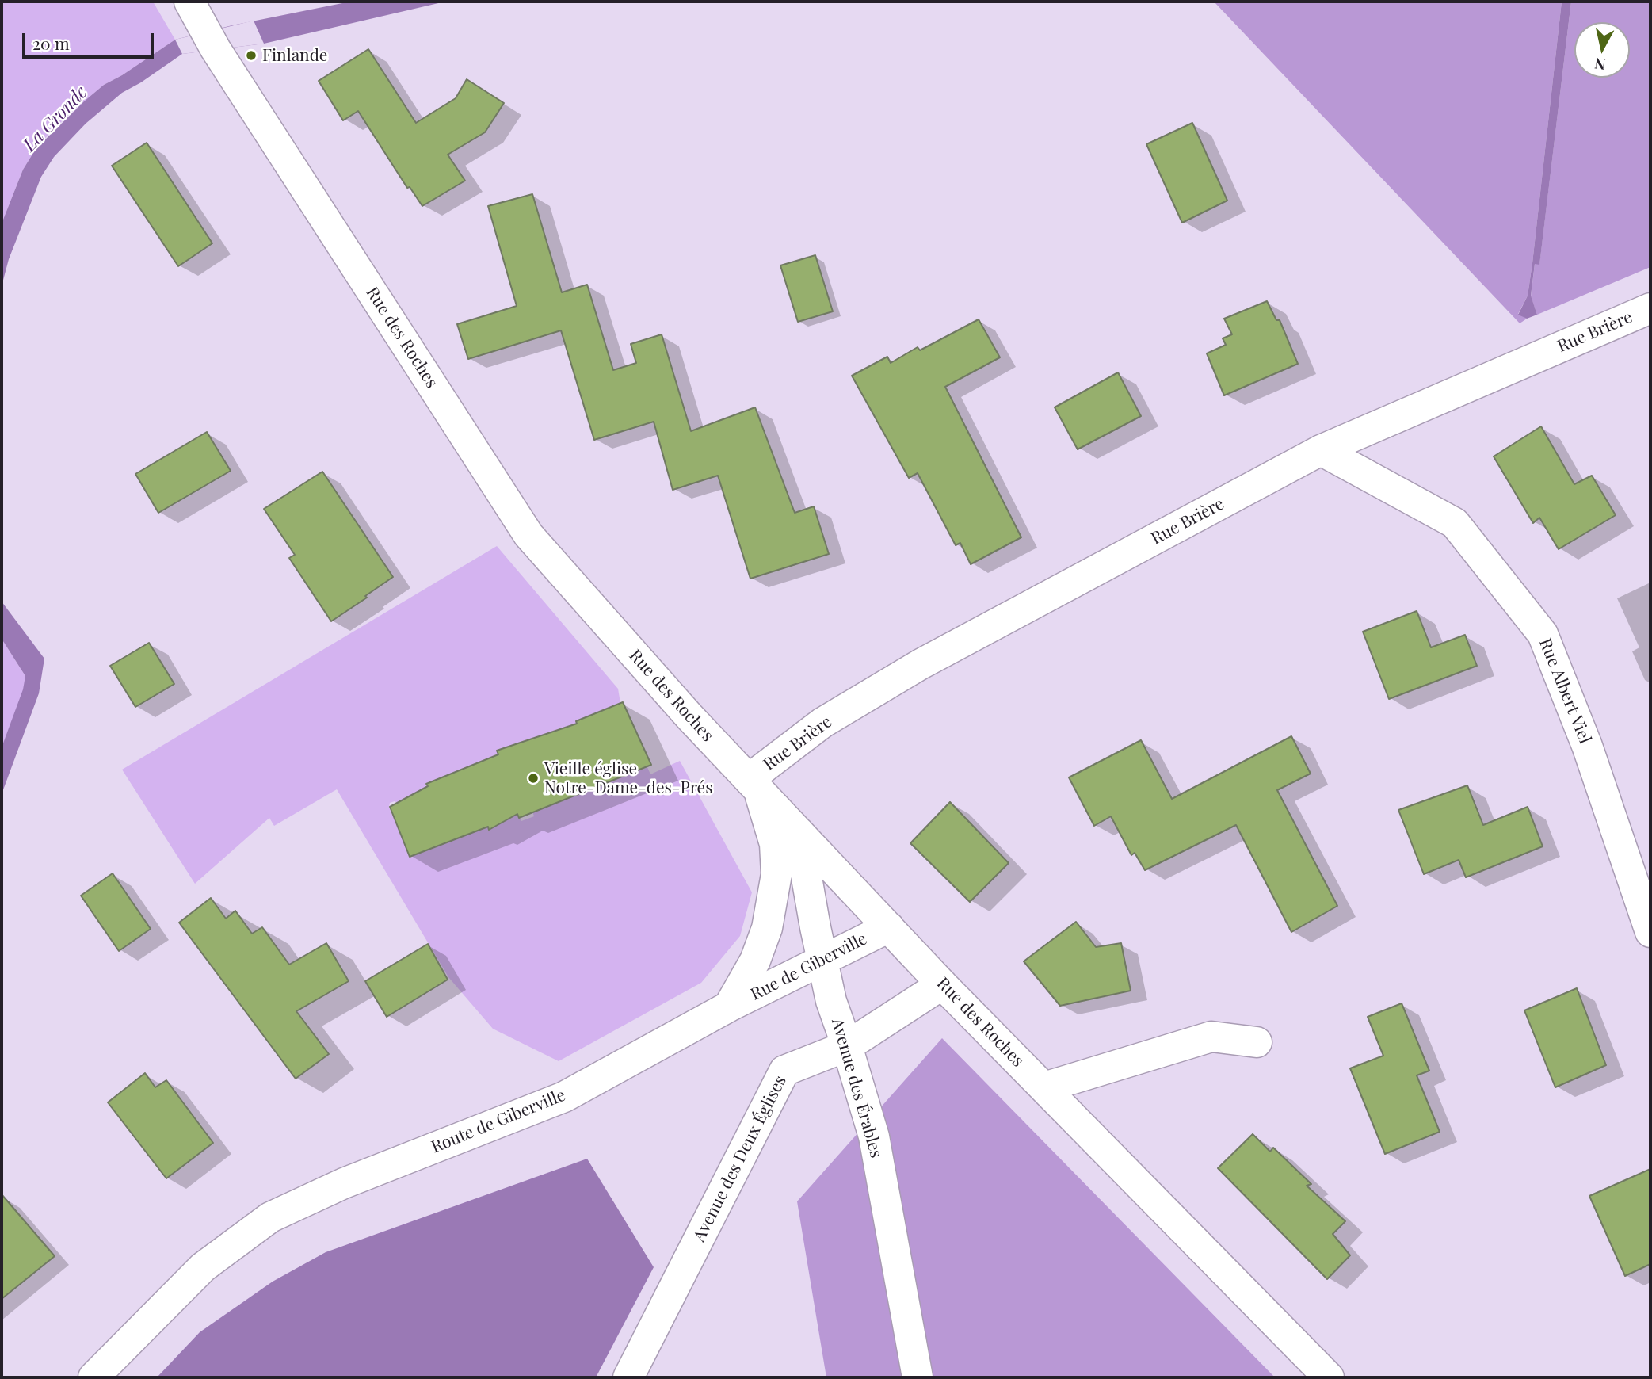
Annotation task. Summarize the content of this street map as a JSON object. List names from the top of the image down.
{
  "streets": {
    "street": [
      "Rue Brière",
      "Rue des Roches",
      "Rue Albert Viel",
      "Rue de Giberville",
      "Avenue des Érables",
      "Route de Giberville",
      "Avenue des Deux Églises"
    ]
  },
  "crossings": [
    ["Rue Brière", "Rue des Roches"],
    ["Rue Brière", "Rue Albert Viel"],
    ["Rue des Roches", "Rue de Giberville"],
    ["Rue des Roches", "Avenue des Érables"],
    ["Rue des Roches", "Avenue des Deux Églises"],
    ["Rue de Giberville", "Avenue des Érables"],
    ["Rue de Giberville", "Route de Giberville"],
    ["Avenue des Érables", "Avenue des Deux Églises"]
  ],
  "water": ["La Gronde"],
  "places": ["Finlande", "Vieille église Notre-Dame-des-Prés"],
  "scale_bar": "20 m",
  "north": "bottom"
}
